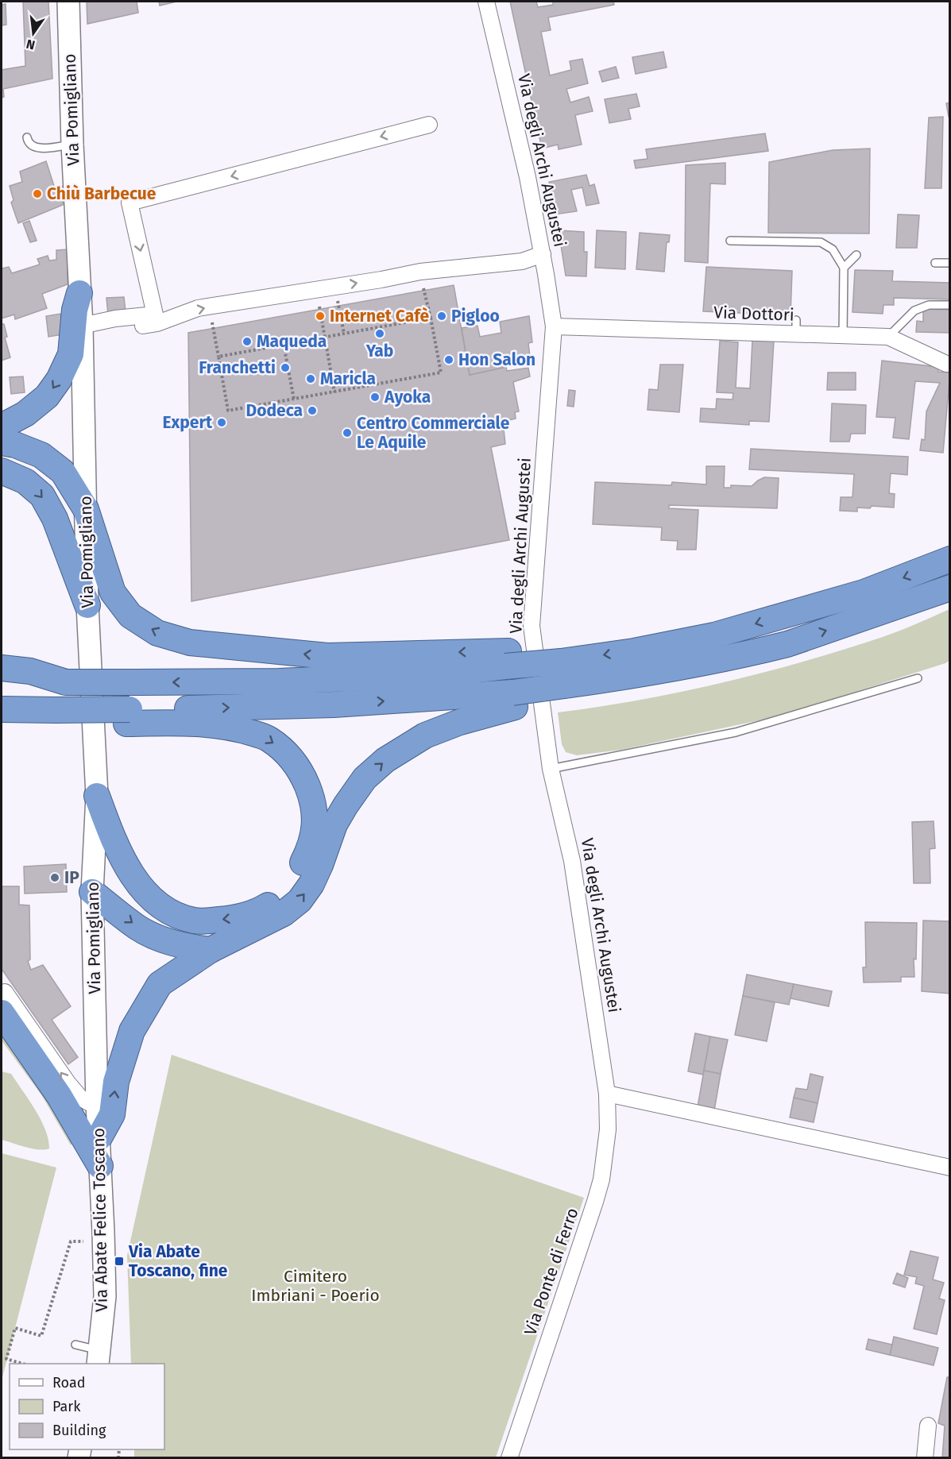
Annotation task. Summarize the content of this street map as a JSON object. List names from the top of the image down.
{
  "streets": {
    "main road": ["Via Pomigliano", "Via Abate Felice Toscano"],
    "street": ["Via degli Archi Augustei", "Via Dottori", "Via Ponte di Ferro"]
  },
  "crossings": [
    ["Via Pomigliano", "Via Abate Felice Toscano"],
    ["Via degli Archi Augustei", "Via Dottori"],
    ["Via degli Archi Augustei", "Via Ponte di Ferro"]
  ],
  "parks": ["Cimitero Imbriani - Poerio"],
  "places": {
    "other": [
      "Chiù Barbecue",
      "Internet Cafè",
      "Pigloo",
      "Yab",
      "Maqueda",
      "Hon Salon",
      "Franchetti",
      "Maricla",
      "Ayoka",
      "Dodeca",
      "Expert",
      "Centro Commerciale Le Aquile",
      "IP"
    ],
    "transit": ["Via Abate Toscano, fine"]
  },
  "legend": ["Road", "Park", "Building"],
  "north": "bottom"
}
